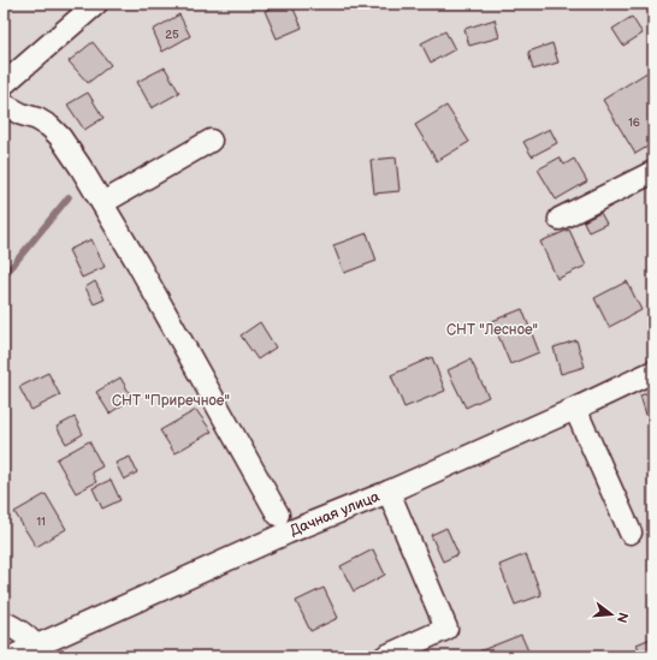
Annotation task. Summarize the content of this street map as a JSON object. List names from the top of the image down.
{
  "streets": {
    "street": ["Дачная улица"]
  },
  "parks": ["СНТ \"Лесное\"", "СНТ \"Приречное\""],
  "house_numbers": ["25", "16", "11"],
  "north": "right"
}
